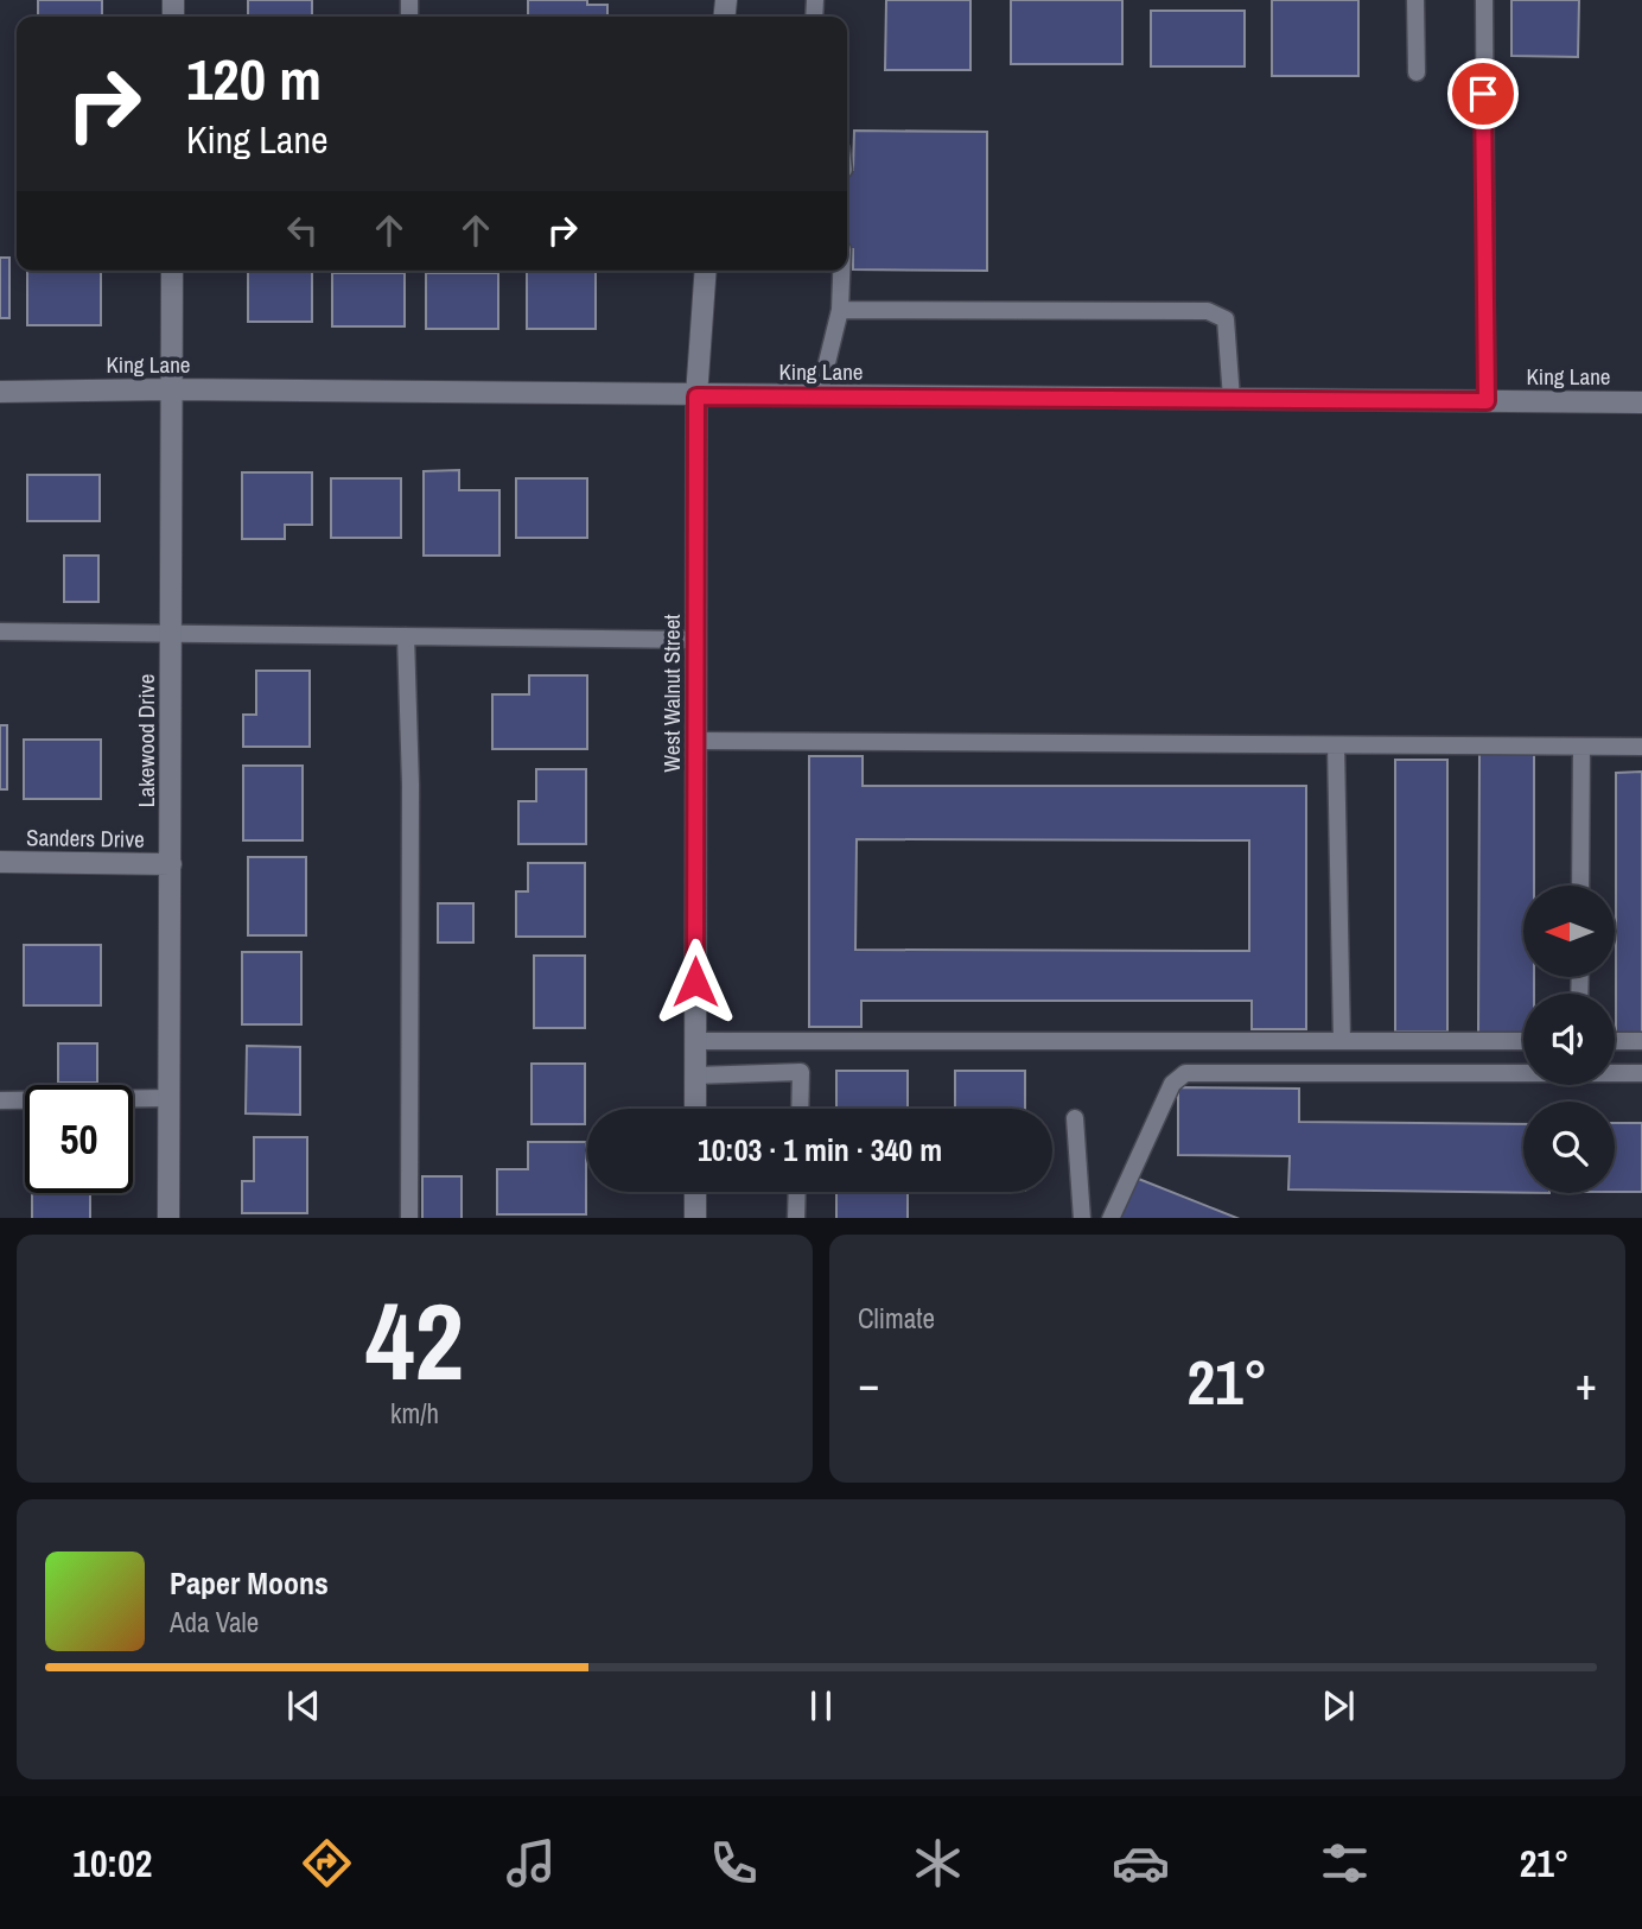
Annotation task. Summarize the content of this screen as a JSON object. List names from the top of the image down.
{
  "streets": {
    "street": [
      "King Lane",
      "West Walnut Street",
      "Lakewood Drive",
      "Sanders Drive"
    ]
  },
  "crossings": [
    ["King Lane", "West Walnut Street"],
    ["King Lane", "Lakewood Drive"],
    ["Lakewood Drive", "Sanders Drive"]
  ],
  "north": "left",
  "page": {
    "turn": ["120 m", "King Lane"],
    "limit": "50",
    "trip": "10:03 · 1 min · 340 m",
    "tile": [
      ["42", "km/h"],
      "Climate"
    ],
    "heat": ["−", "21°", "+"],
    "song": ["Paper Moons", "Ada Vale"],
    "tabs": ["10:02", "21°"]
  }
}
